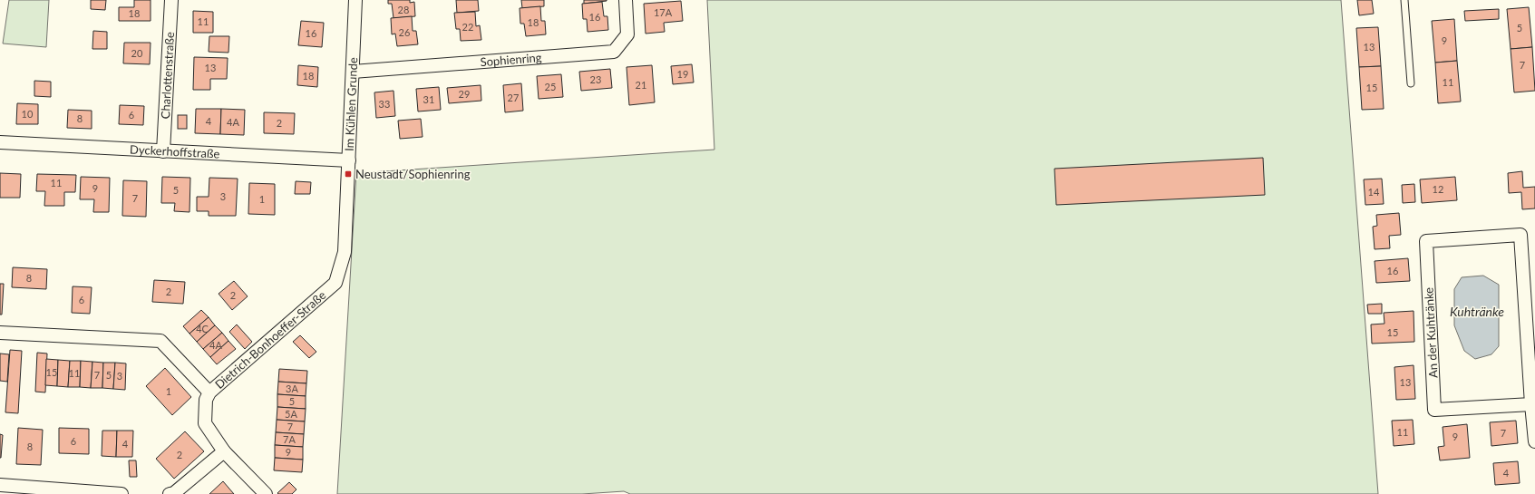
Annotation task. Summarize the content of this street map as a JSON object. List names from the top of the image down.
{
  "streets": {
    "street": [
      "Sophienring",
      "Charlottenstraße",
      "Im Kühlen Grunde",
      "Dyckerhoffstraße",
      "An der Kuhtränke",
      "Dietrich-Bonhoeffer-Straße"
    ]
  },
  "crossings": [
    ["Sophienring", "Im Kühlen Grunde"],
    ["Charlottenstraße", "Dyckerhoffstraße"],
    ["Im Kühlen Grunde", "Dyckerhoffstraße"],
    ["Im Kühlen Grunde", "Dietrich-Bonhoeffer-Straße"]
  ],
  "water": ["Kuhtränke"],
  "places": {
    "transit": ["Neustadt/Sophienring"]
  },
  "house_numbers": [
    "28",
    "17A",
    "18",
    "16",
    "11",
    "18",
    "22",
    "5",
    "26",
    "16",
    "9",
    "13",
    "20",
    "7",
    "13",
    "19",
    "18",
    "23",
    "11",
    "21",
    "25",
    "15",
    "29",
    "27",
    "31",
    "33",
    "10",
    "6",
    "8",
    "4",
    "4A",
    "2",
    "11",
    "9",
    "12",
    "5",
    "14",
    "3",
    "7",
    "1",
    "16",
    "8",
    "2",
    "2",
    "6",
    "4C",
    "15",
    "4A",
    "15",
    "11",
    "7",
    "5",
    "3",
    "13",
    "3A",
    "1",
    "5",
    "5A",
    "7",
    "11",
    "7",
    "9",
    "7A",
    "6",
    "4",
    "8",
    "9",
    "2",
    "4"
  ]
}
